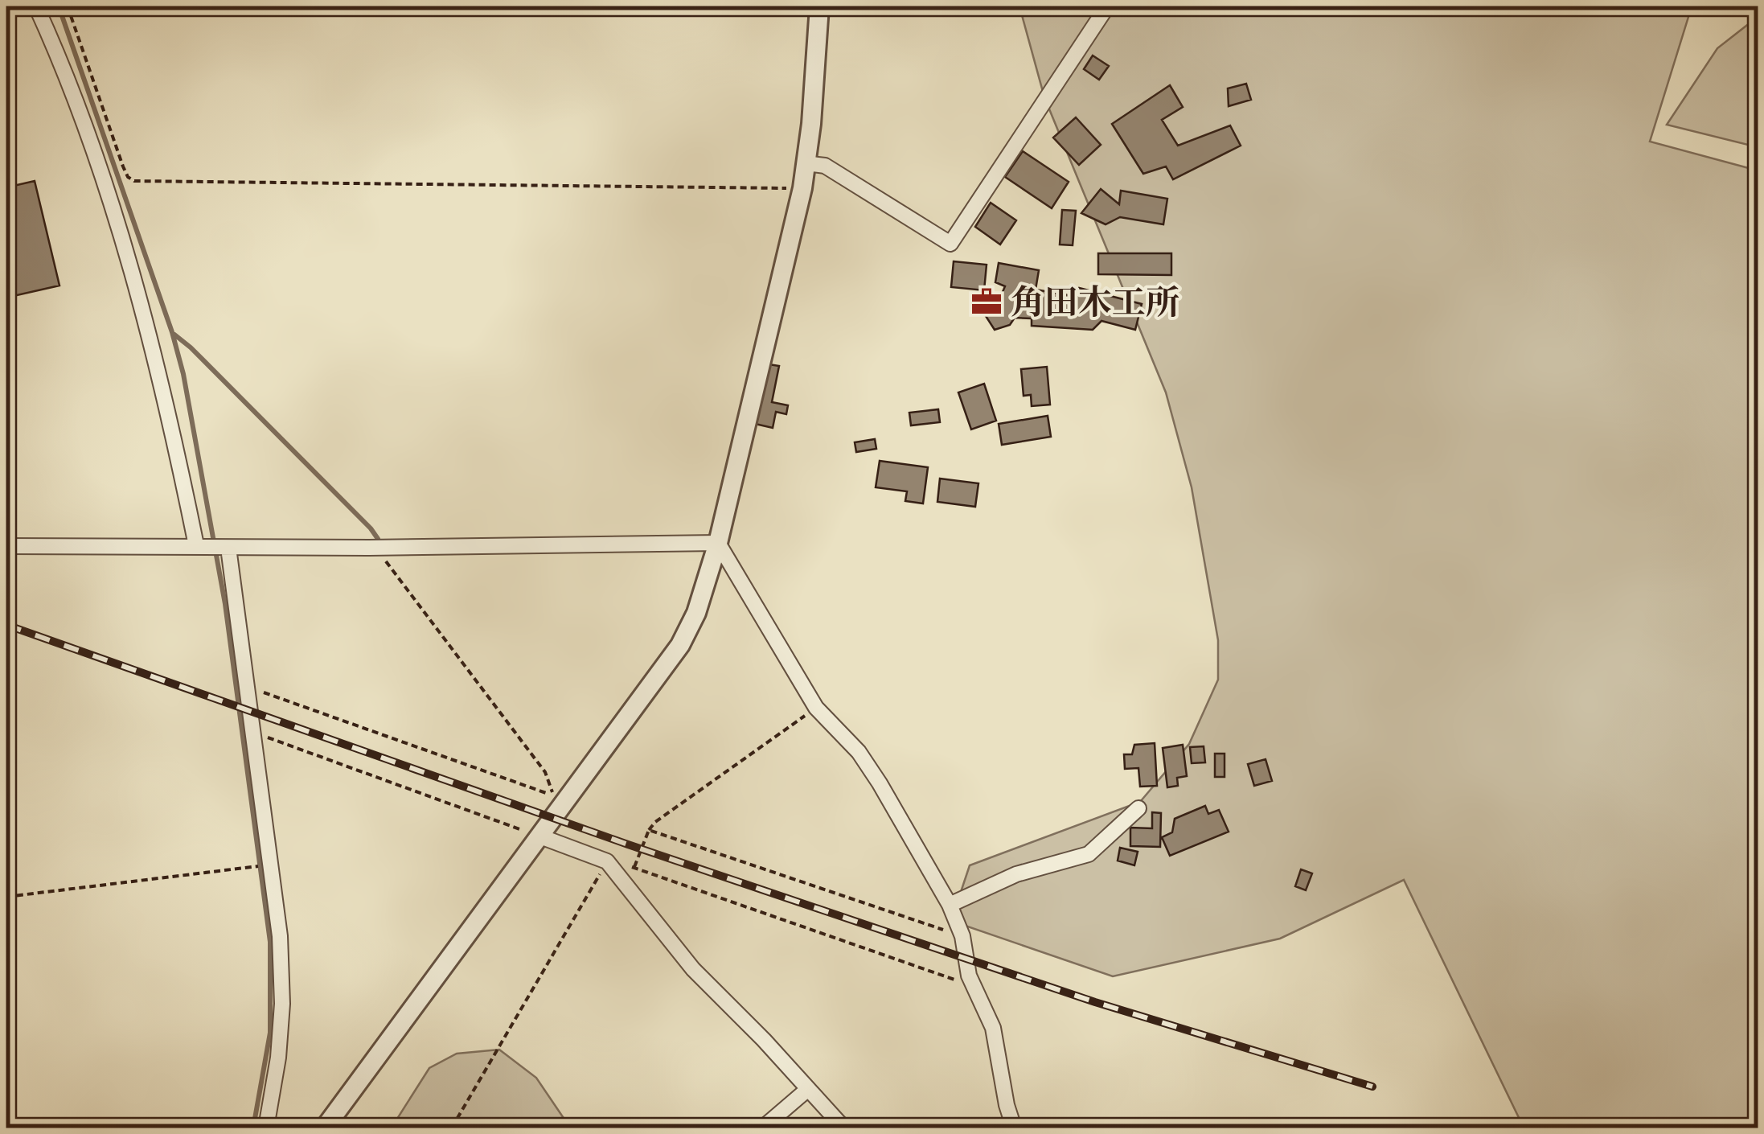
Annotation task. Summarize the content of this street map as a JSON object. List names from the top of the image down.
{
  "places": {
    "office": ["角田木工所"]
  }
}
